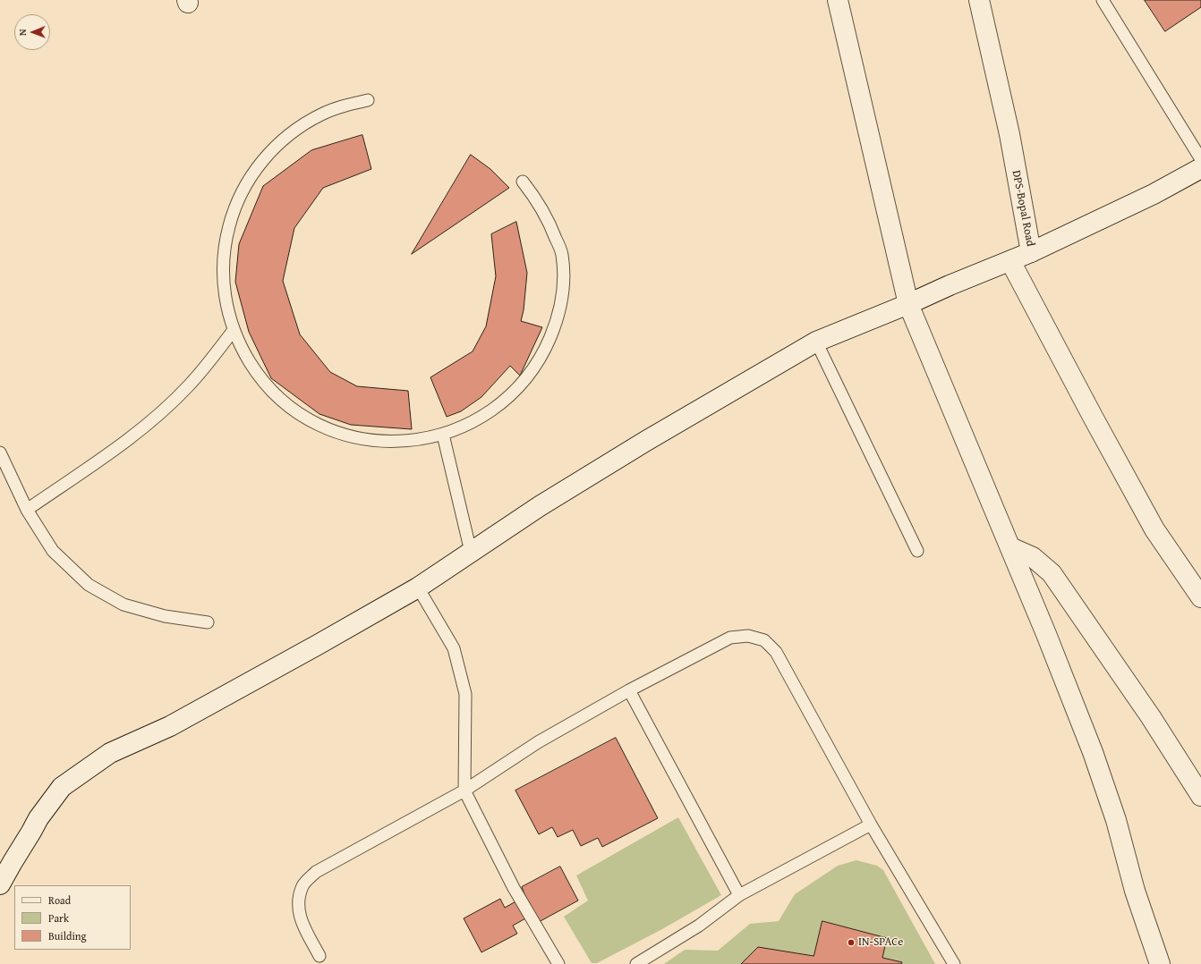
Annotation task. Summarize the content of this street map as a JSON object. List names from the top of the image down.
{
  "streets": {
    "street": ["DPS-Bopal Road"]
  },
  "places": ["IN-SPACe"],
  "legend": ["Road", "Park", "Building"],
  "north": "left"
}
